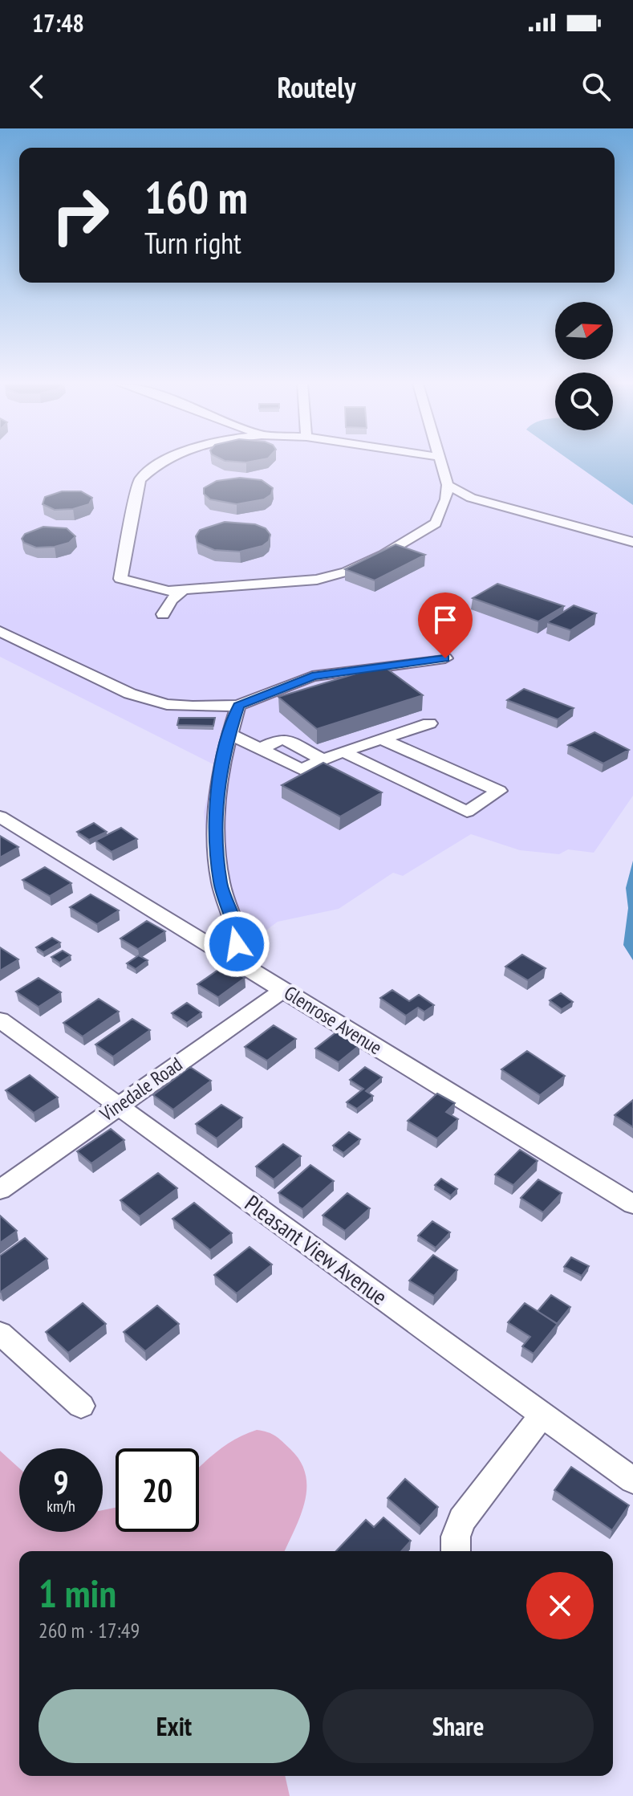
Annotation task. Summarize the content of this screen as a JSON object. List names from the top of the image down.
{
  "streets": {
    "street": ["Glenrose Avenue", "Vinedale Road", "Pleasant View Avenue"]
  },
  "crossings": [
    ["Glenrose Avenue", "Vinedale Road"],
    ["Vinedale Road", "Pleasant View Avenue"]
  ],
  "north": "right",
  "page": {
    "status": "17:48",
    "header": "Routely",
    "turn": ["160 m", "Turn right"],
    "speed": "9 km/h",
    "limit": "20",
    "heading": ["1 min", "260 m · 17:49"],
    "buttons": ["Exit", "Share"]
  }
}
